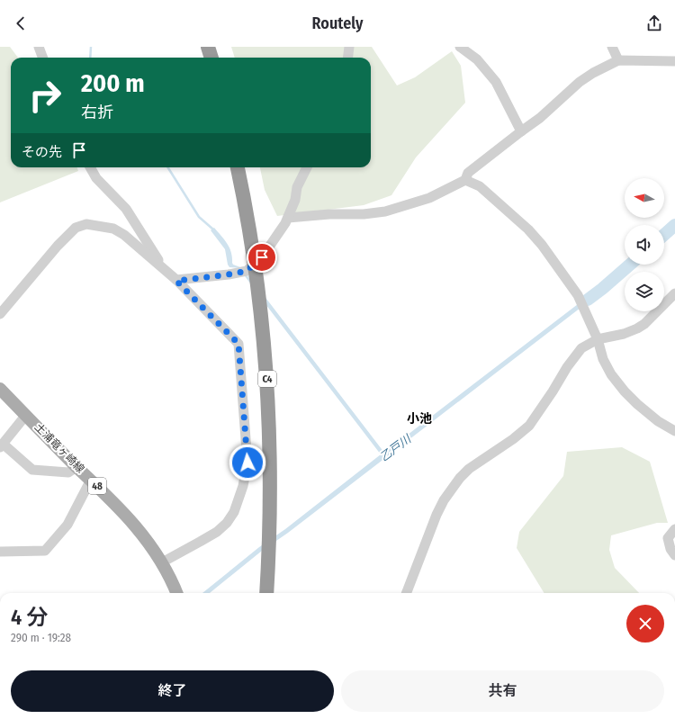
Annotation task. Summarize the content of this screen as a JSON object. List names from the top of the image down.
{
  "streets": {
    "highway": ["C4"],
    "main road": ["土浦竜ヶ崎線", "48"]
  },
  "districts": ["小池"],
  "water": ["乙戸川"],
  "north": "left",
  "page": {
    "header": "Routely",
    "turn": ["200 m", "右折"],
    "then": "その先",
    "heading": ["4 分", "290 m · 19:28"],
    "buttons": ["終了", "共有"]
  }
}
